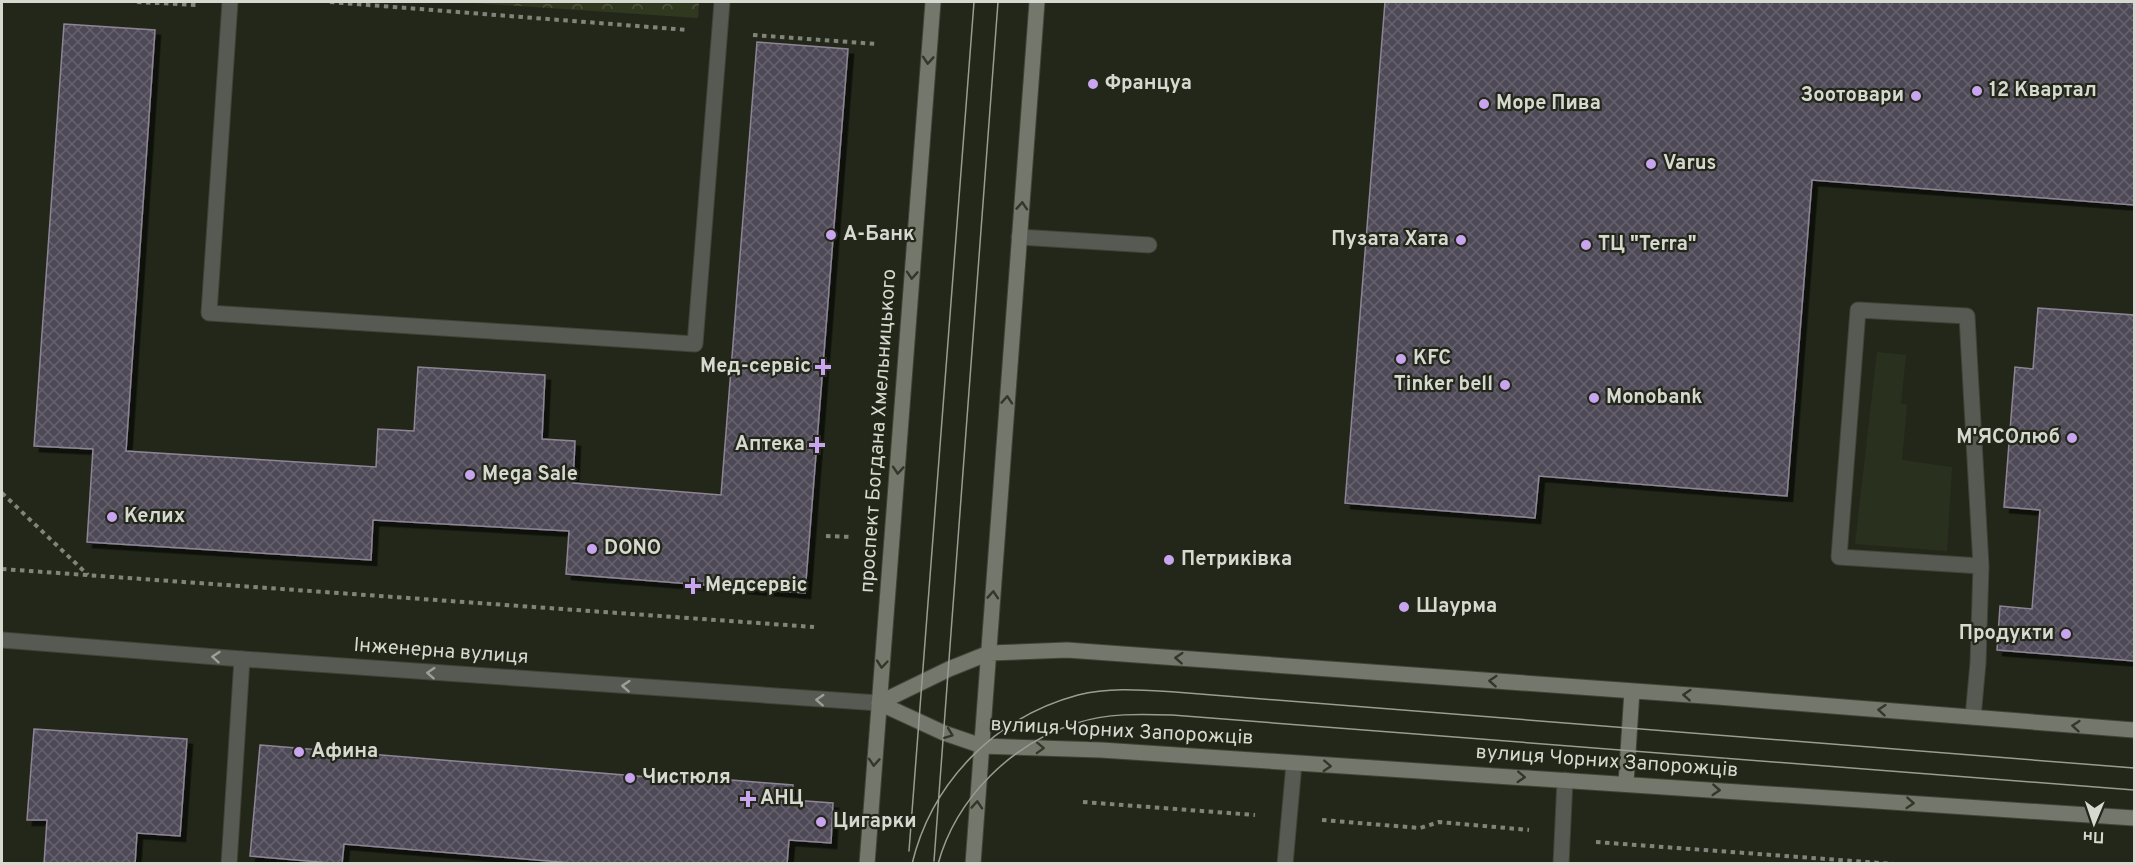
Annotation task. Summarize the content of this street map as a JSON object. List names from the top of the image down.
{
  "streets": {
    "main road": ["проспект Богдана Хмельницького", "вулиця Чорних Запорожців"],
    "street": ["Інженерна вулиця"]
  },
  "crossings": [
    ["проспект Богдана Хмельницького", "Інженерна вулиця"],
    ["проспект Богдана Хмельницького", "вулиця Чорних Запорожців"],
    ["Інженерна вулиця", "вулиця Чорних Запорожців"]
  ],
  "one_way": ["Інженерна вулиця"],
  "places": {
    "other": [
      "Француа",
      "12 Квартал",
      "Зоотовари",
      "Море Пива",
      "Varus",
      "А-Банк",
      "Пузата Хата",
      "ТЦ \"Terra\"",
      "KFC",
      "Tinker bell",
      "Monobank",
      "М'ЯСОлюб",
      "Mega Sale",
      "Келих",
      "DONO",
      "Петриківка",
      "Шаурма",
      "Продукти",
      "Афина",
      "Чистюля",
      "Цигарки"
    ],
    "health": [
      "Мед-сервіс",
      "Аптека",
      "Медсервіс",
      "АНЦ"
    ]
  },
  "north": "bottom"
}
